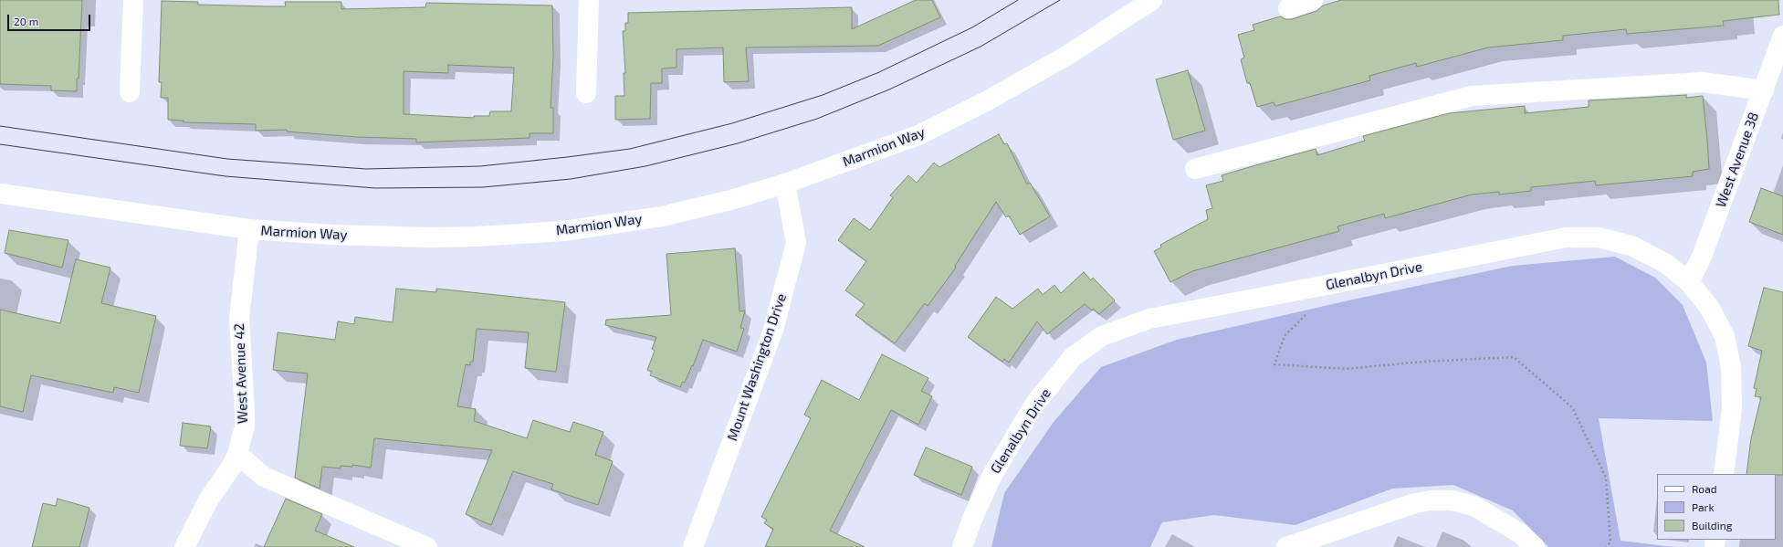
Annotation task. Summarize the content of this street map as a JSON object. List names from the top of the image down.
{
  "streets": {
    "street": [
      "Marmion Way",
      "West Avenue 38",
      "Glenalbyn Drive",
      "Mount Washington Drive",
      "West Avenue 42"
    ]
  },
  "crossings": [
    ["Marmion Way", "Mount Washington Drive"],
    ["Marmion Way", "West Avenue 42"],
    ["West Avenue 38", "Glenalbyn Drive"]
  ],
  "legend": ["Road", "Park", "Building"],
  "scale_bar": "20 m"
}
